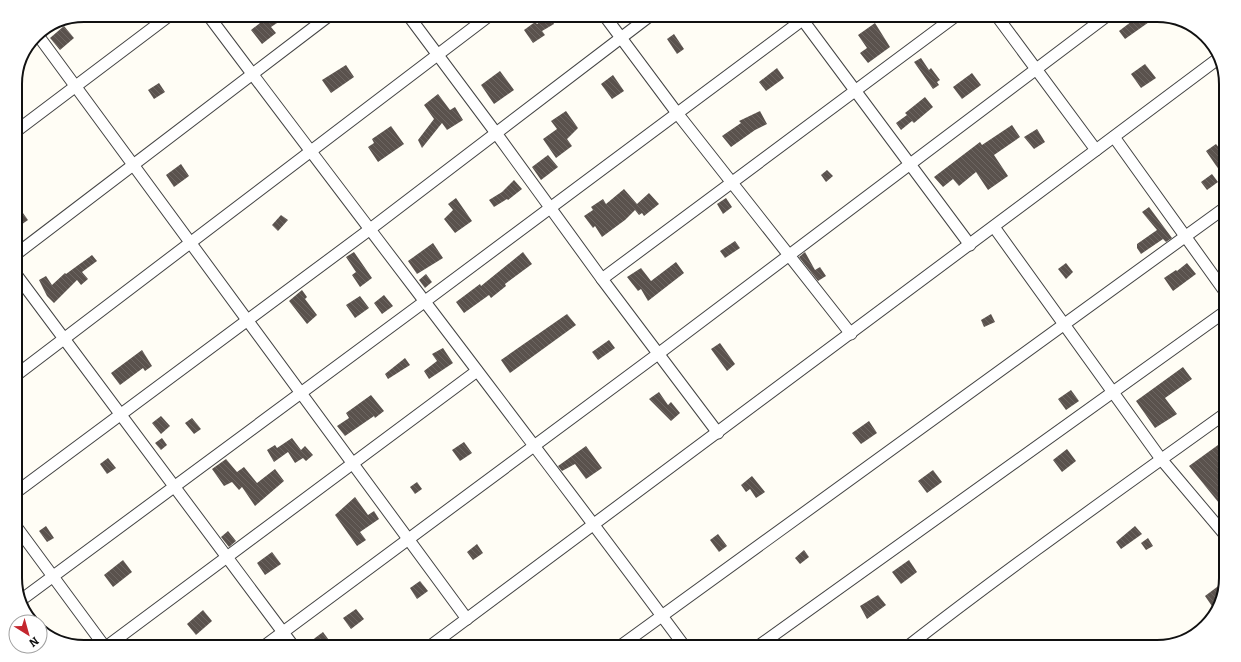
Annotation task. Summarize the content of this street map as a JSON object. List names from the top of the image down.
{
  "north": "bottom right"
}
